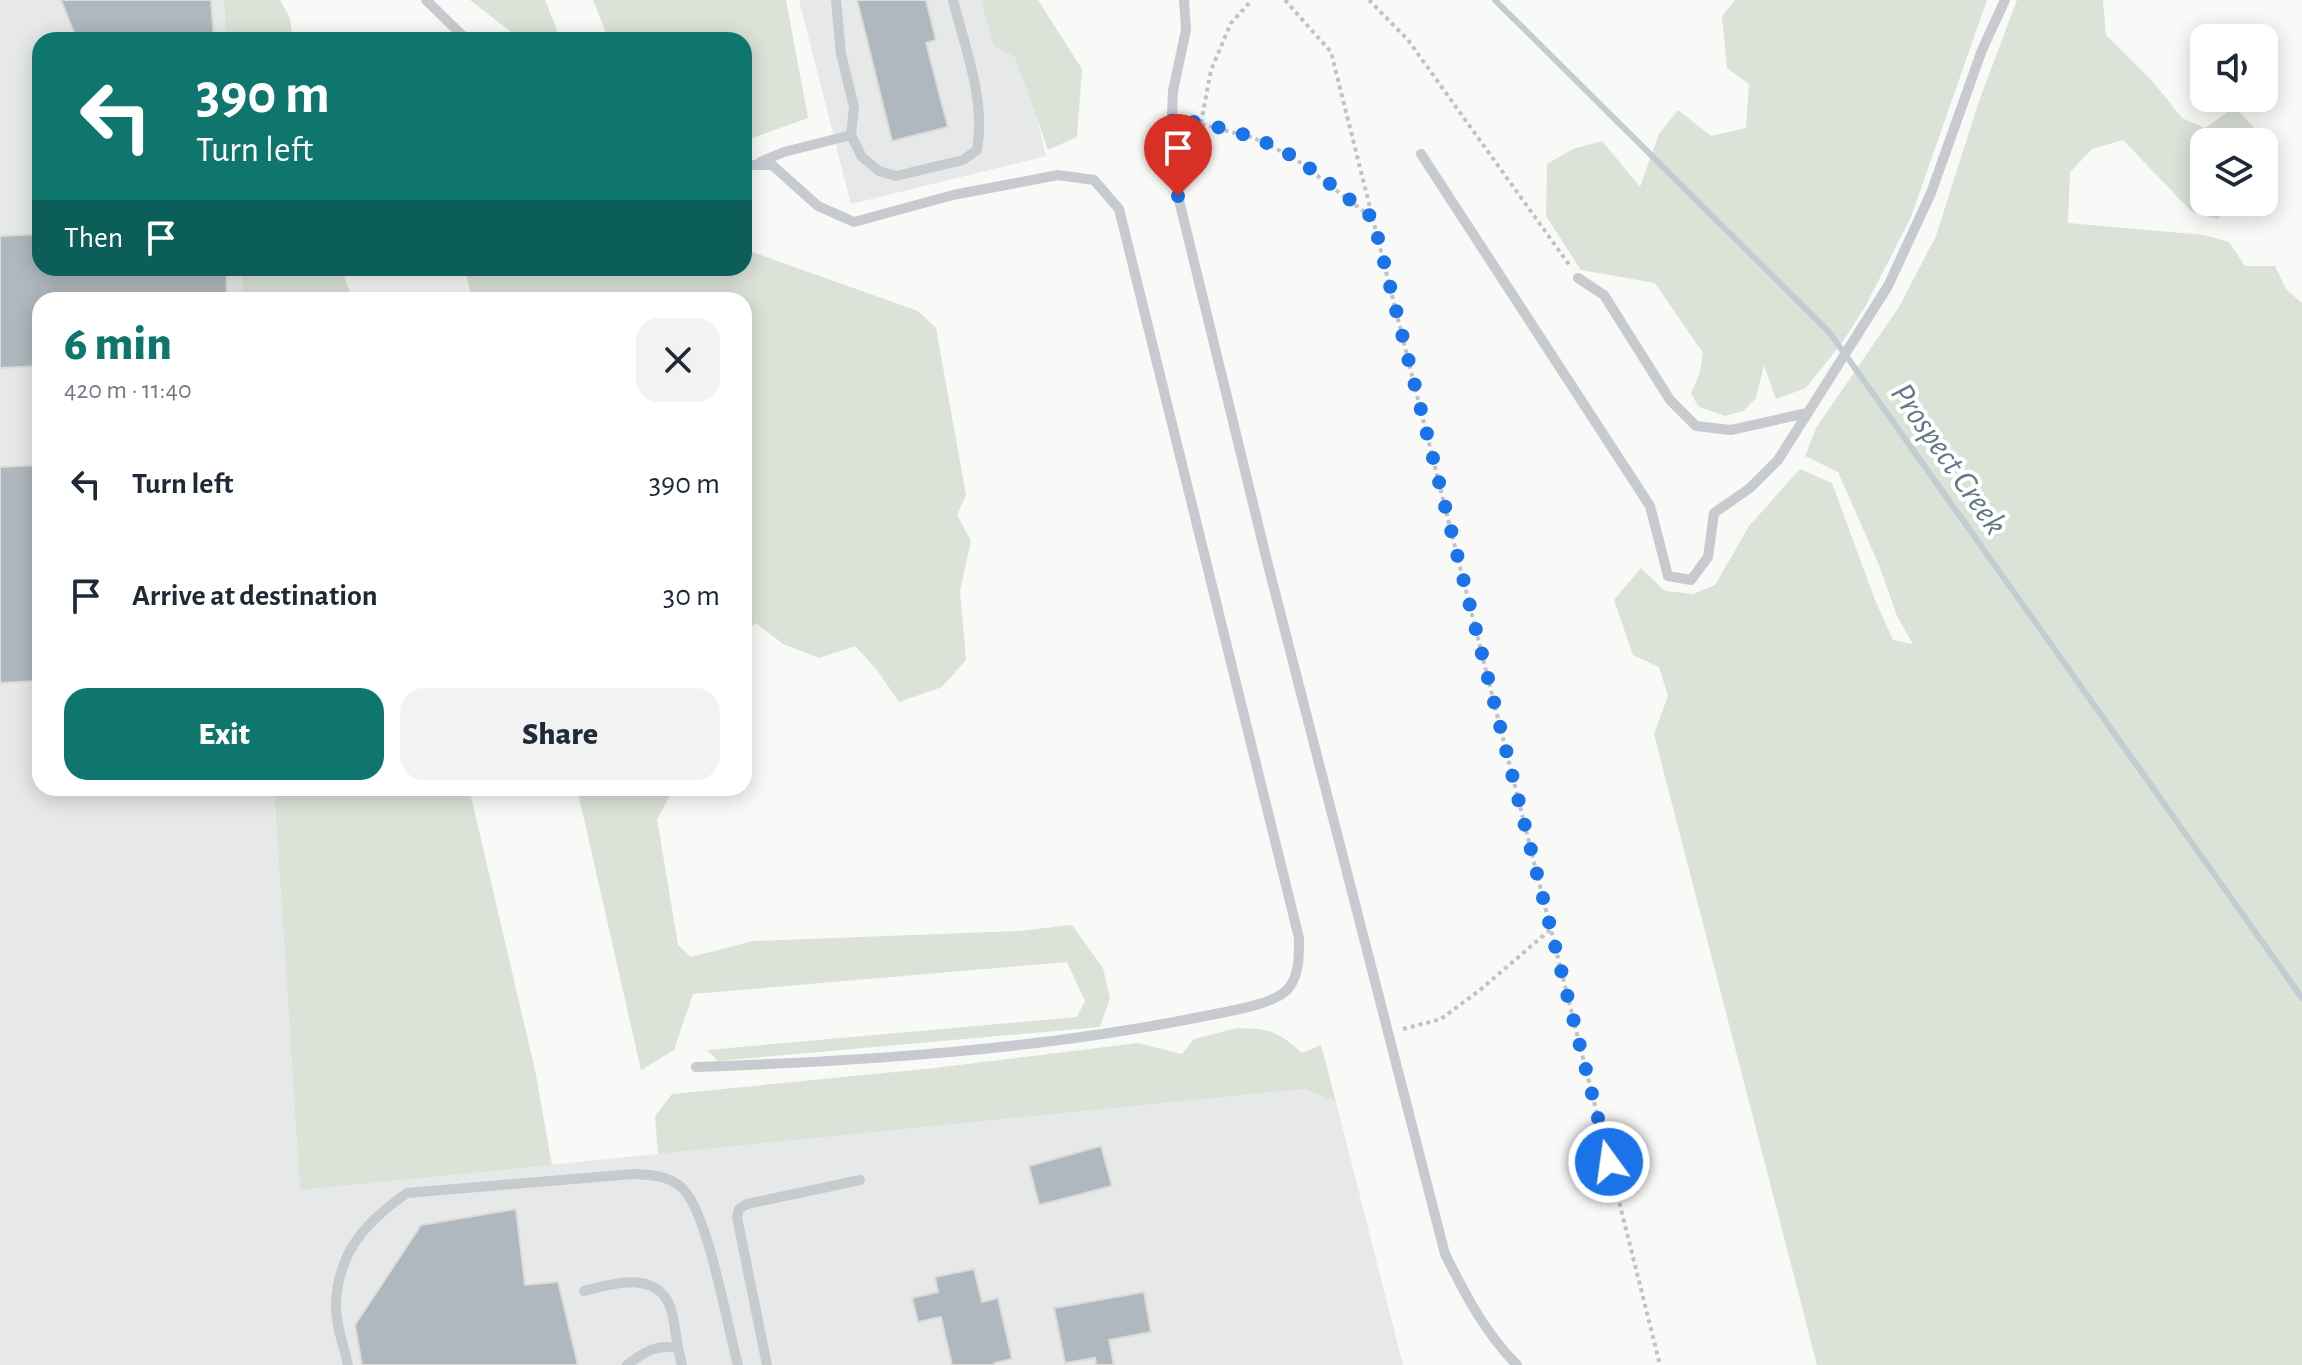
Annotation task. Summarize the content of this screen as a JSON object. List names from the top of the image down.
{
  "water": ["Prospect Creek"],
  "page": {
    "turn": ["390 m", "Turn left"],
    "then": "Then",
    "heading": ["6 min", "420 m · 11:40"],
    "list": [
      {
        "name": "Turn left",
        "value": "390 m"
      },
      {
        "name": "Arrive at destination",
        "value": "30 m"
      }
    ],
    "buttons": ["Exit", "Share"]
  }
}
